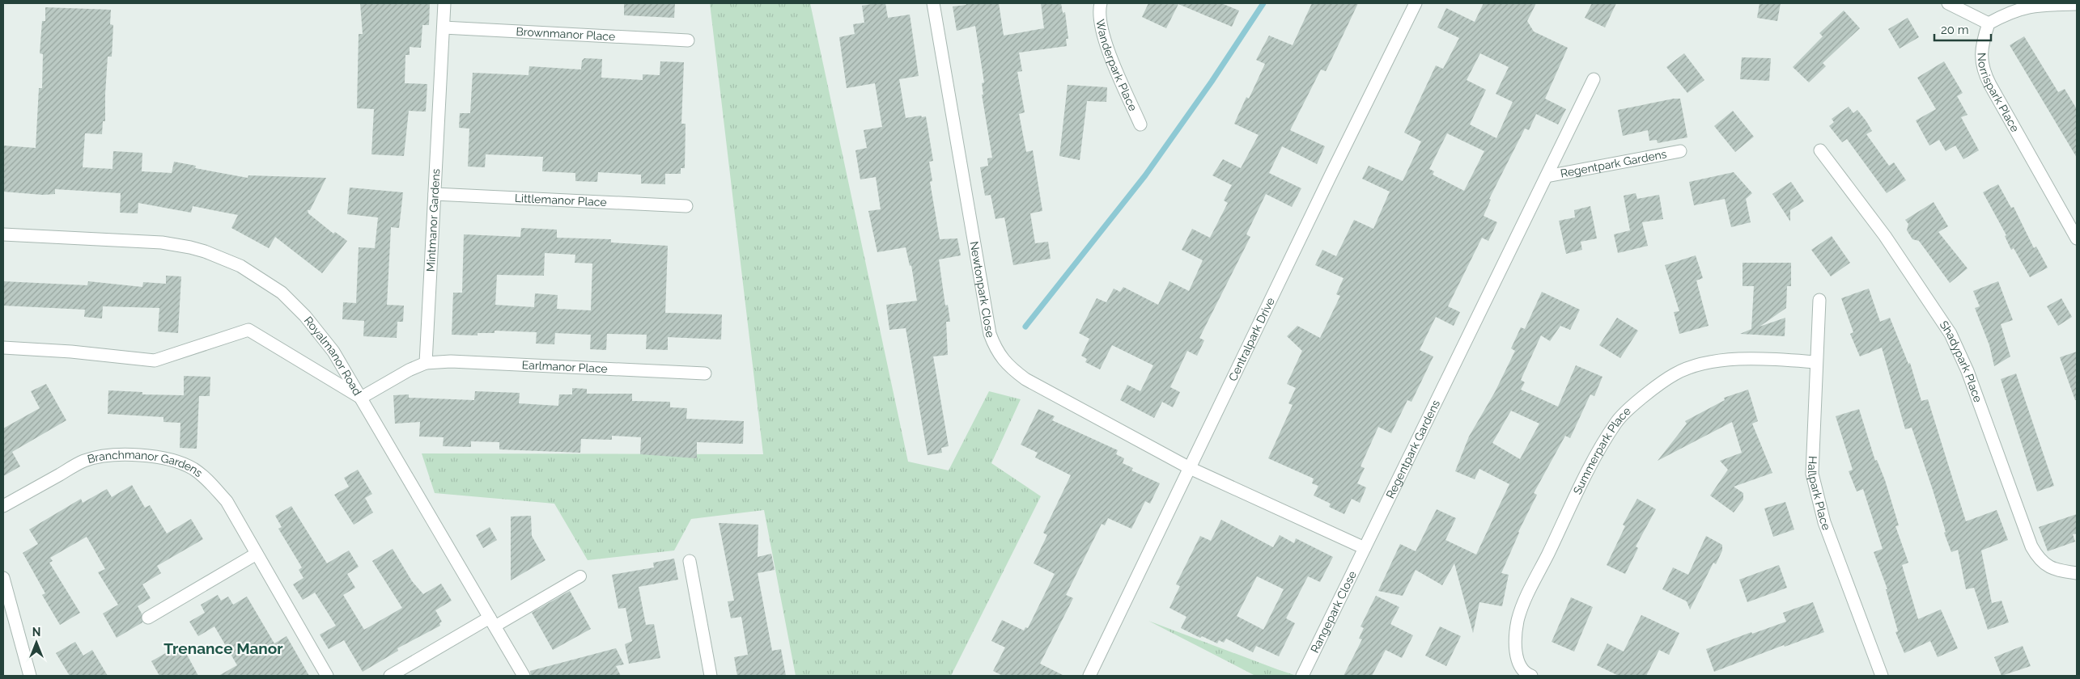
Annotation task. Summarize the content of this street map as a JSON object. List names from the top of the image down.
{
  "streets": {
    "street": [
      "Brownmanor Place",
      "Wanderpark Place",
      "Norrispark Place",
      "Regentpark Gardens",
      "Littlemanor Place",
      "Mintmanor Gardens",
      "Newtonpark Close",
      "Centralpark Drive",
      "Royalmanor Road",
      "Shadypark Place",
      "Earlmanor Place",
      "Summerpark Place",
      "Branchmanor Gardens",
      "Hallpark Place",
      "Rangepark Close"
    ]
  },
  "crossings": [
    ["Brownmanor Place", "Mintmanor Gardens"],
    ["Regentpark Gardens", "Rangepark Close"],
    ["Littlemanor Place", "Mintmanor Gardens"],
    ["Mintmanor Gardens", "Earlmanor Place"],
    ["Newtonpark Close", "Centralpark Drive"],
    ["Summerpark Place", "Hallpark Place"]
  ],
  "districts": ["Trenance Manor"],
  "scale_bar": "20 m",
  "north": "top"
}
